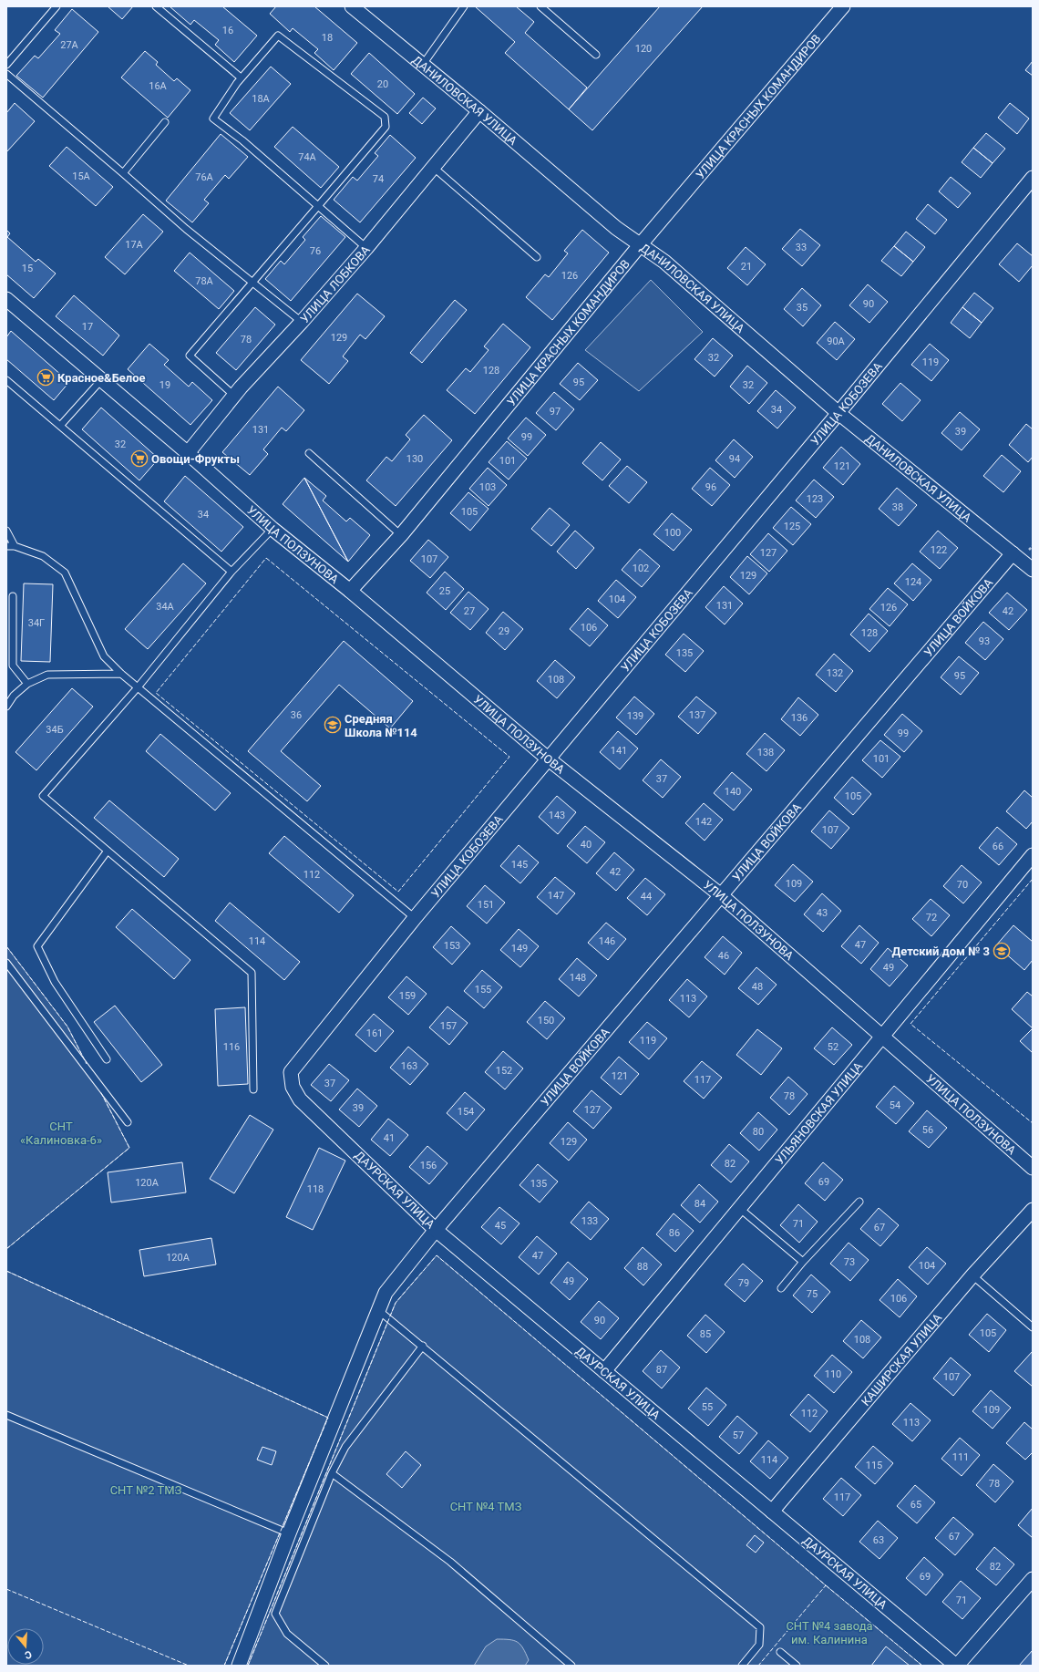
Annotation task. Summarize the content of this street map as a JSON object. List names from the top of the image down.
{
  "streets": {
    "street": [
      "ДАНИЛОВСКАЯ УЛИЦА",
      "УЛИЦА КРАСНЫХ КОМАНДИРОВ",
      "УЛИЦА ЛОБКОВА",
      "УЛИЦА КОБОЗЕВА",
      "УЛИЦА ПОЛЗУНОВА",
      "УЛИЦА ВОЙКОВА",
      "УЛЬЯНОВСКАЯ УЛИЦА",
      "ДАУРСКАЯ УЛИЦА",
      "КАШИРСКАЯ УЛИЦА"
    ]
  },
  "crossings": [
    ["ДАНИЛОВСКАЯ УЛИЦА", "УЛИЦА КРАСНЫХ КОМАНДИРОВ"],
    ["ДАНИЛОВСКАЯ УЛИЦА", "УЛИЦА ЛОБКОВА"],
    ["ДАНИЛОВСКАЯ УЛИЦА", "УЛИЦА КОБОЗЕВА"],
    ["ДАНИЛОВСКАЯ УЛИЦА", "УЛИЦА ВОЙКОВА"],
    ["УЛИЦА КРАСНЫХ КОМАНДИРОВ", "УЛИЦА ПОЛЗУНОВА"],
    ["УЛИЦА ЛОБКОВА", "УЛИЦА ПОЛЗУНОВА"],
    ["УЛИЦА КОБОЗЕВА", "УЛИЦА ПОЛЗУНОВА"],
    ["УЛИЦА КОБОЗЕВА", "ДАУРСКАЯ УЛИЦА"],
    ["УЛИЦА ПОЛЗУНОВА", "УЛИЦА ВОЙКОВА"],
    ["УЛИЦА ПОЛЗУНОВА", "УЛЬЯНОВСКАЯ УЛИЦА"],
    ["УЛИЦА ВОЙКОВА", "ДАУРСКАЯ УЛИЦА"],
    ["УЛЬЯНОВСКАЯ УЛИЦА", "ДАУРСКАЯ УЛИЦА"],
    ["ДАУРСКАЯ УЛИЦА", "КАШИРСКАЯ УЛИЦА"]
  ],
  "parks": [
    "СНТ «Калиновка-6»",
    "СНТ №2 ТМЗ",
    "СНТ №4 ТМЗ",
    "СНТ №4 завода им. Калинина"
  ],
  "places": {
    "supermarket": ["Красное&Белое", "Овощи-Фрукты"],
    "school or university": ["Средняя Школа №114", "Детский дом № 3"]
  },
  "house_numbers": [
    "16",
    "18",
    "27А",
    "120",
    "20",
    "16А",
    "18А",
    "74А",
    "15А",
    "76А",
    "74",
    "17А",
    "33",
    "76",
    "21",
    "15",
    "126",
    "78А",
    "90",
    "35",
    "17",
    "129",
    "78",
    "90А",
    "32",
    "119",
    "128",
    "95",
    "19",
    "32",
    "34",
    "97",
    "131",
    "39",
    "99",
    "32",
    "130",
    "94",
    "101",
    "121",
    "103",
    "96",
    "123",
    "38",
    "105",
    "34",
    "125",
    "100",
    "122",
    "127",
    "107",
    "102",
    "129",
    "124",
    "25",
    "104",
    "131",
    "34А",
    "126",
    "27",
    "42",
    "34Г",
    "106",
    "29",
    "128",
    "93",
    "135",
    "132",
    "95",
    "108",
    "36",
    "137",
    "139",
    "136",
    "34Б",
    "99",
    "141",
    "138",
    "101",
    "37",
    "140",
    "105",
    "143",
    "142",
    "107",
    "40",
    "66",
    "145",
    "42",
    "112",
    "109",
    "70",
    "147",
    "44",
    "151",
    "43",
    "72",
    "114",
    "146",
    "47",
    "153",
    "149",
    "46",
    "49",
    "148",
    "48",
    "155",
    "159",
    "113",
    "150",
    "157",
    "161",
    "119",
    "116",
    "52",
    "163",
    "152",
    "121",
    "117",
    "37",
    "78",
    "54",
    "39",
    "127",
    "154",
    "56",
    "80",
    "41",
    "129",
    "82",
    "156",
    "69",
    "120А",
    "135",
    "118",
    "84",
    "133",
    "71",
    "45",
    "67",
    "86",
    "47",
    "120А",
    "73",
    "104",
    "88",
    "49",
    "79",
    "75",
    "106",
    "90",
    "105",
    "85",
    "108",
    "87",
    "110",
    "107",
    "55",
    "109",
    "112",
    "113",
    "57",
    "111",
    "114",
    "115",
    "78",
    "117",
    "65",
    "67",
    "63",
    "82",
    "69",
    "71"
  ],
  "north": "bottom"
}
